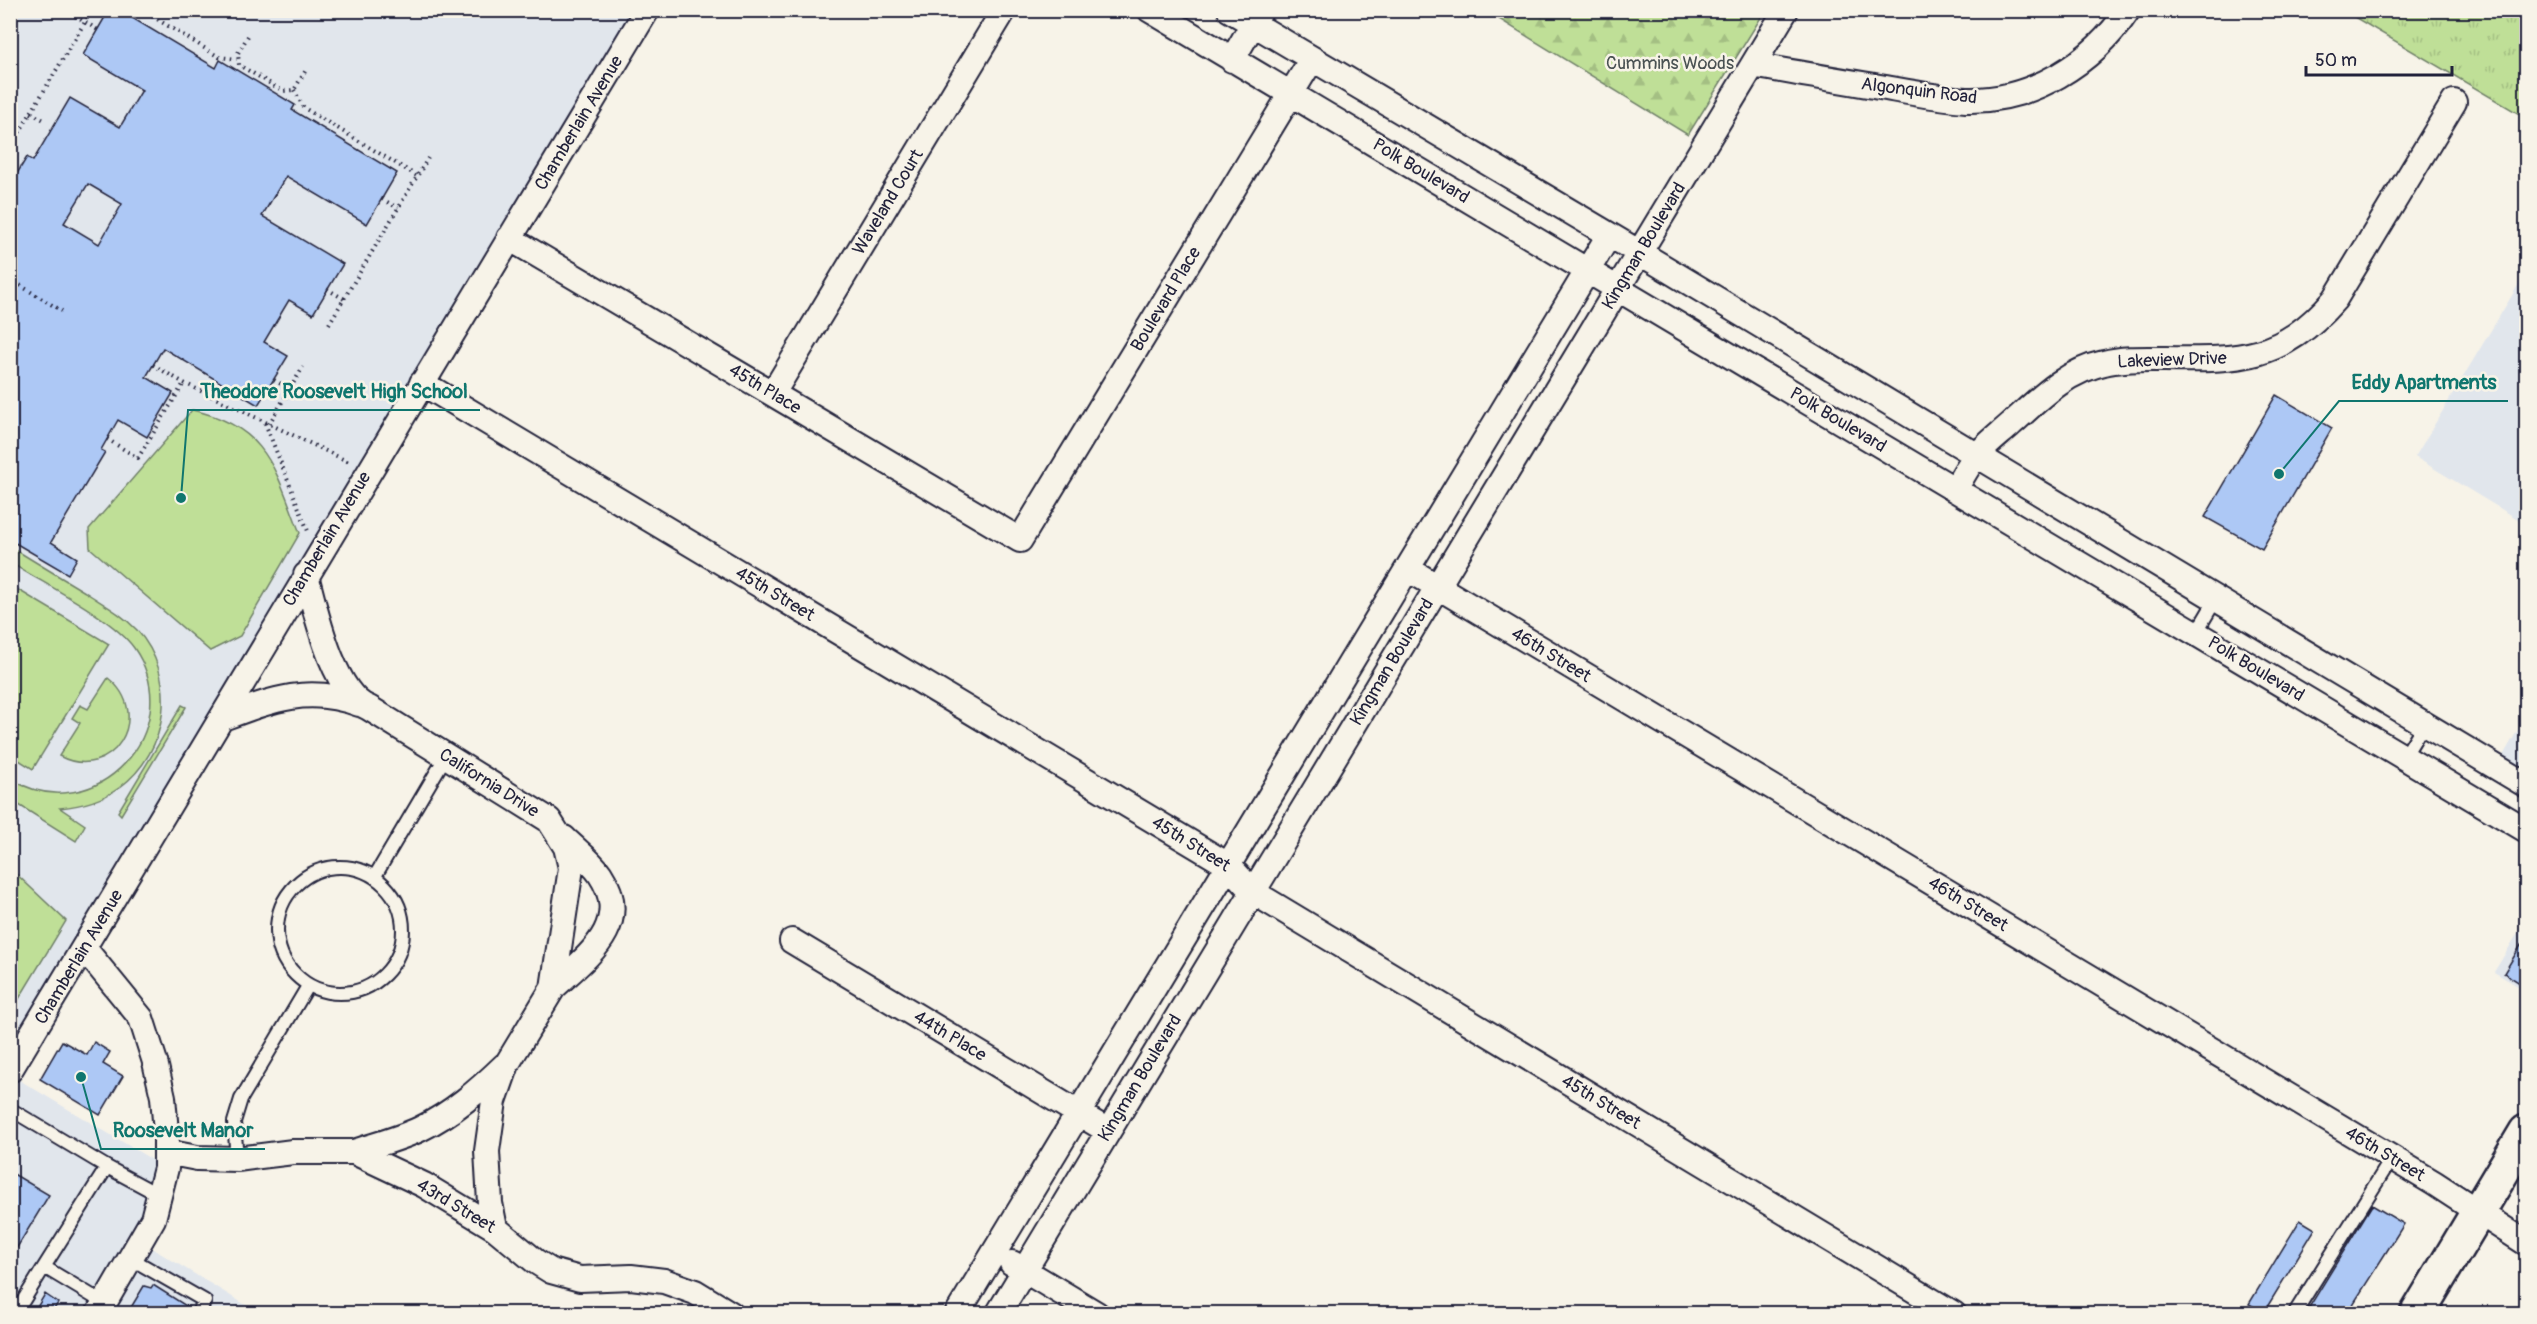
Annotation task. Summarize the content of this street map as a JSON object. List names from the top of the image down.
{
  "streets": {
    "street": [
      "Algonquin Road",
      "Chamberlain Avenue",
      "Polk Boulevard",
      "Waveland Court",
      "Kingman Boulevard",
      "Boulevard Place",
      "Lakeview Drive",
      "45th Place",
      "45th Street",
      "46th Street",
      "California Drive",
      "44th Place",
      "43rd Street"
    ]
  },
  "crossings": [
    ["Algonquin Road", "Kingman Boulevard"],
    ["Chamberlain Avenue", "45th Place"],
    ["Chamberlain Avenue", "45th Street"],
    ["Chamberlain Avenue", "California Drive"],
    ["Polk Boulevard", "Kingman Boulevard"],
    ["Polk Boulevard", "Boulevard Place"],
    ["Polk Boulevard", "Lakeview Drive"],
    ["Waveland Court", "45th Place"],
    ["Kingman Boulevard", "45th Street"],
    ["Kingman Boulevard", "46th Street"],
    ["Kingman Boulevard", "44th Place"],
    ["Boulevard Place", "45th Place"],
    ["California Drive", "43rd Street"]
  ],
  "parks": ["Cummins Woods"],
  "places": ["Eddy Apartments", "Theodore Roosevelt High School", "Roosevelt Manor"],
  "scale_bar": "50 m"
}
